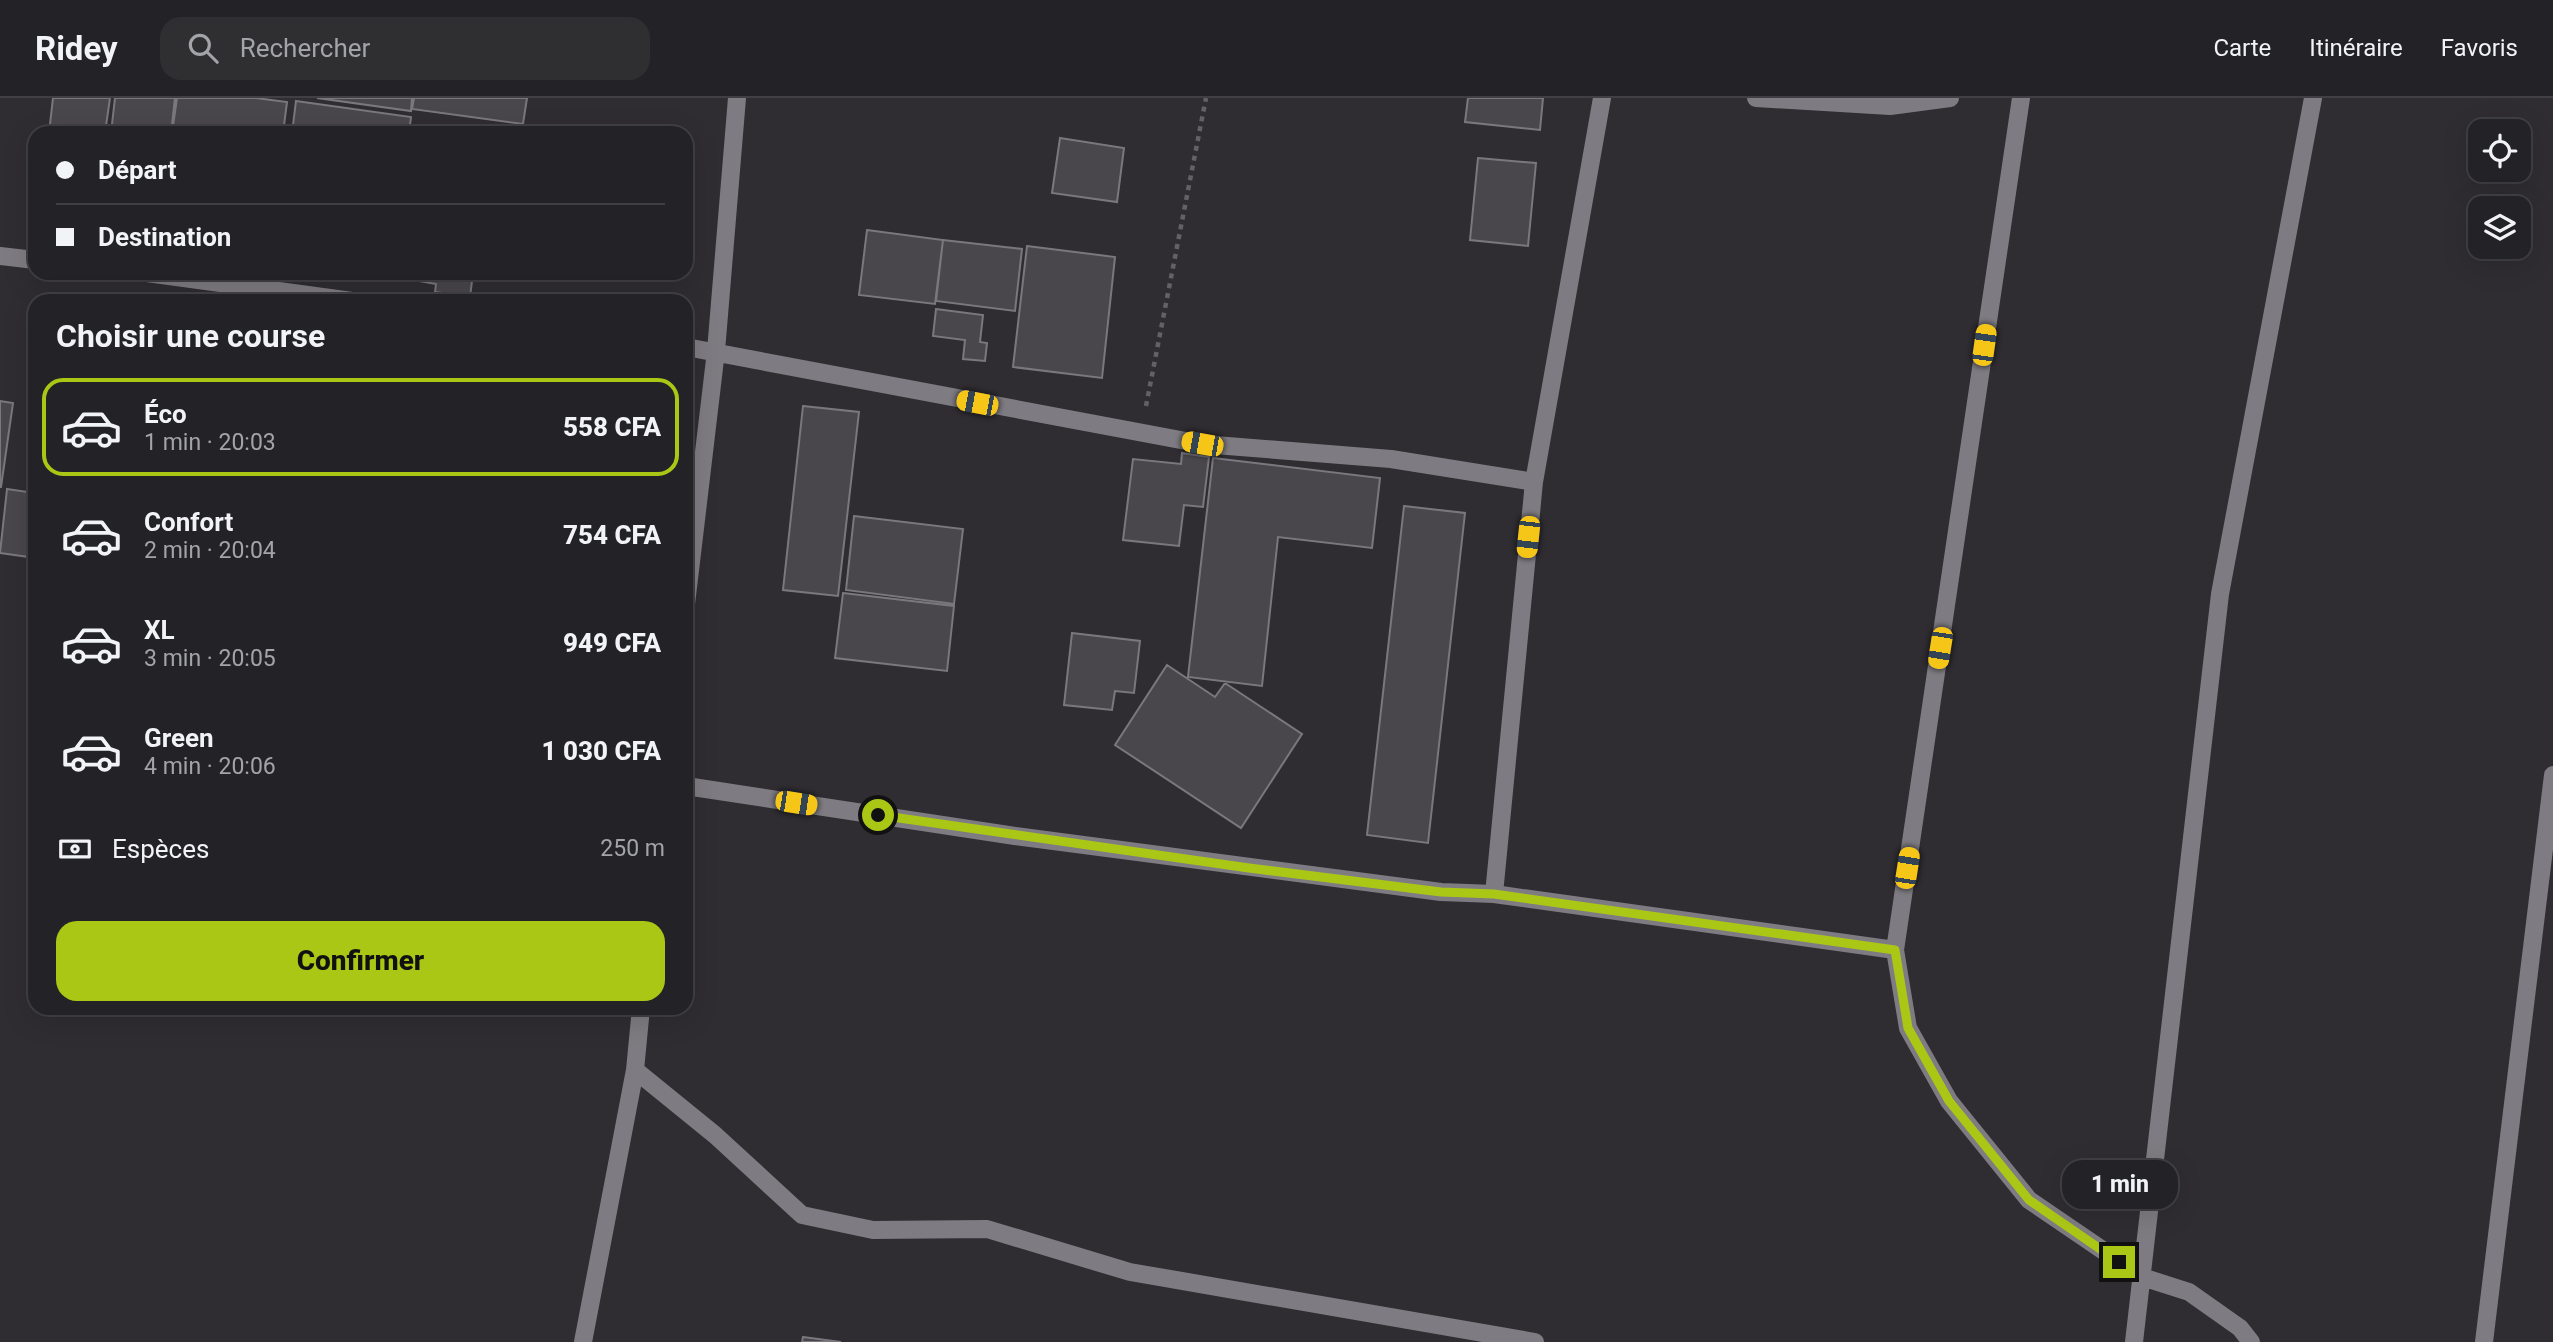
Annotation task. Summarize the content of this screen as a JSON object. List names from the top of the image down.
{
  "page": {
    "header": "Ridey",
    "search": "Rechercher",
    "nav": ["Carte", "Itinéraire", "Favoris"],
    "banner": ["Départ", "Destination"],
    "heading": "Choisir une course",
    "list": [
      {
        "name": "Éco",
        "note": "1 min · 20:03",
        "value": "558 CFA"
      },
      {
        "name": "Confort",
        "note": "2 min · 20:04",
        "value": "754 CFA"
      },
      {
        "name": "XL",
        "note": "3 min · 20:05",
        "value": "949 CFA"
      },
      {
        "name": "Green",
        "note": "4 min · 20:06",
        "value": "1 030 CFA"
      }
    ],
    "pay": ["Espèces", "250 m"],
    "buttons": "Confirmer",
    "bubble": "1 min"
  }
}
